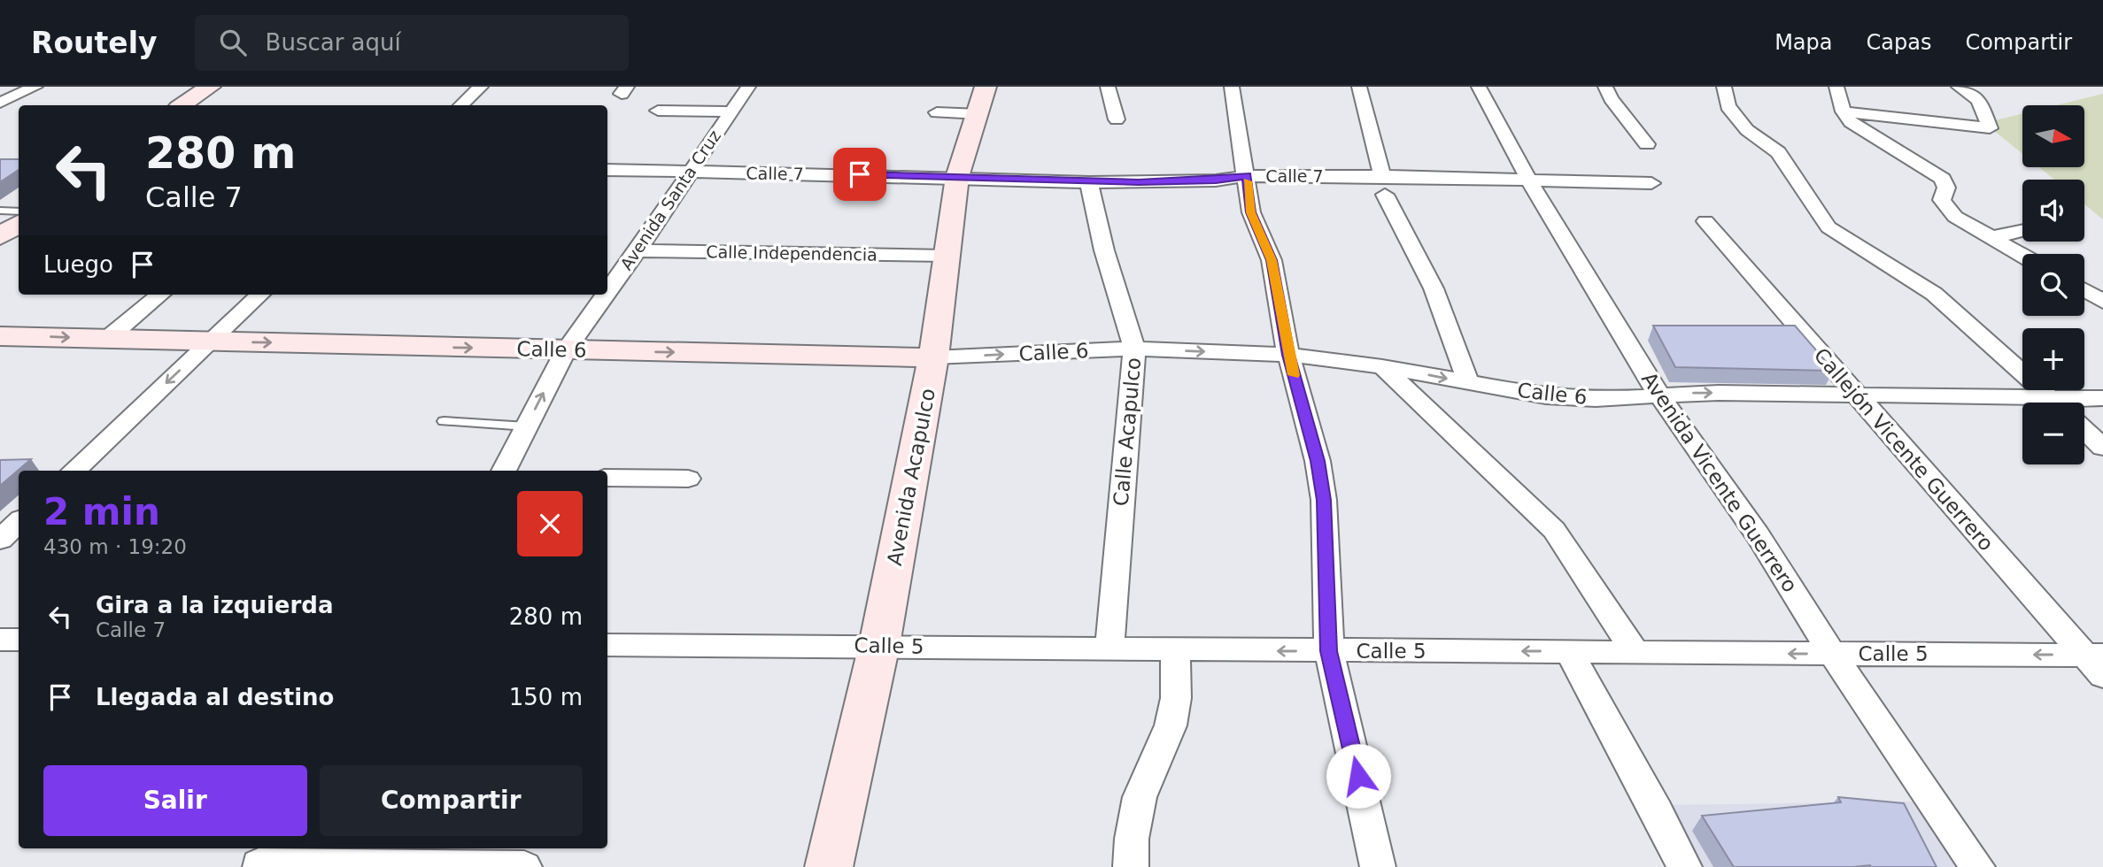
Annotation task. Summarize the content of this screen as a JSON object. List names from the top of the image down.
{
  "streets": {
    "street": [
      "Calle 7",
      "Avenida Santa Cruz",
      "Calle Independencia",
      "Calle 6",
      "Calle Acapulco",
      "Callejón Vicente Guerrero",
      "Avenida Acapulco",
      "Avenida Vicente Guerrero",
      "Calle 5"
    ]
  },
  "crossings": [
    ["Calle 7", "Avenida Santa Cruz"],
    ["Calle 7", "Calle Acapulco"],
    ["Calle 7", "Avenida Acapulco"],
    ["Calle 7", "Avenida Vicente Guerrero"],
    ["Avenida Santa Cruz", "Calle Independencia"],
    ["Avenida Santa Cruz", "Calle 6"],
    ["Calle Independencia", "Avenida Acapulco"],
    ["Calle 6", "Calle Acapulco"],
    ["Calle 6", "Callejón Vicente Guerrero"],
    ["Calle 6", "Avenida Acapulco"],
    ["Calle 6", "Avenida Vicente Guerrero"],
    ["Calle Acapulco", "Calle 5"],
    ["Callejón Vicente Guerrero", "Calle 5"],
    ["Avenida Acapulco", "Calle 5"],
    ["Avenida Vicente Guerrero", "Calle 5"]
  ],
  "one_way": ["Calle 6", "Calle 5"],
  "north": "right",
  "page": {
    "header": "Routely",
    "search": "Buscar aquí",
    "nav": ["Mapa", "Capas", "Compartir"],
    "map_buttons": ["+", "−"],
    "turn": ["280 m", "Calle 7"],
    "then": "Luego",
    "heading": ["2 min", "430 m · 19:20"],
    "list": [
      {
        "name": "Gira a la izquierda",
        "note": "Calle 7",
        "value": "280 m"
      },
      {
        "name": "Llegada al destino",
        "value": "150 m"
      }
    ],
    "buttons": ["Salir", "Compartir"]
  }
}
